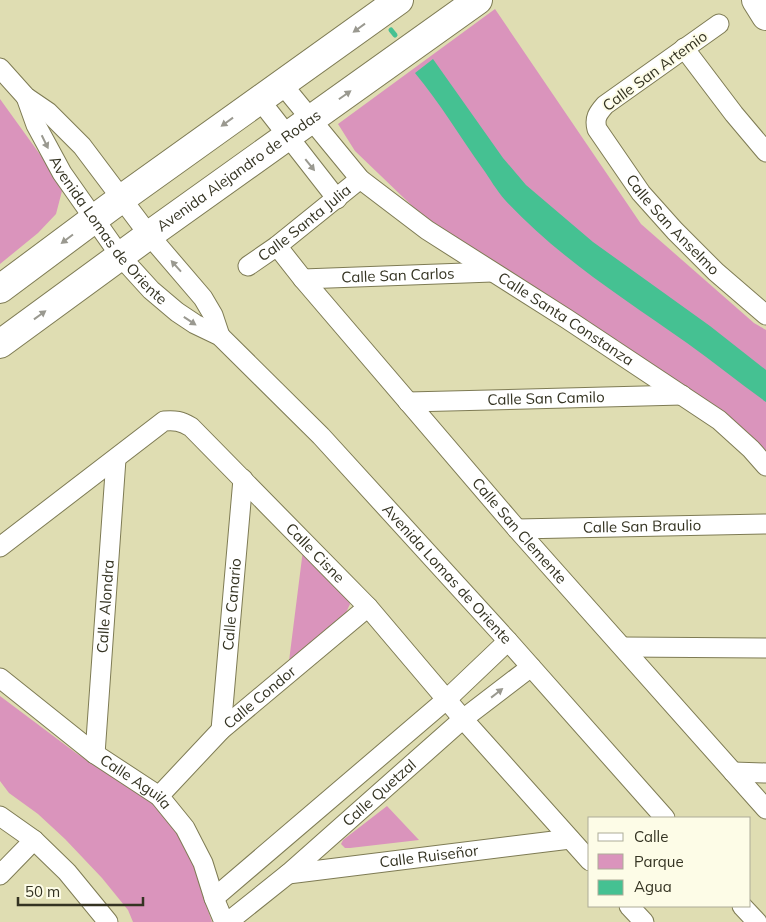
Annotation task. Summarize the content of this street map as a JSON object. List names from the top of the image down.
{
  "streets": {
    "street": [
      "Calle San Artemio",
      "Avenida Alejandro de Rodas",
      "Calle Santa Julia",
      "Calle San Anselmo",
      "Avenida Lomas de Oriente",
      "Calle San Carlos",
      "Calle Santa Constanza",
      "Calle San Camilo",
      "Calle San Braulio",
      "Calle San Clemente",
      "Calle Cisne",
      "Calle Canario",
      "Calle Alondra",
      "Calle Condor",
      "Calle Aguila",
      "Calle Quetzal",
      "Calle Ruiseñor"
    ]
  },
  "crossings": [
    ["Calle San Artemio", "Calle San Anselmo"],
    ["Avenida Alejandro de Rodas", "Avenida Lomas de Oriente"],
    ["Avenida Alejandro de Rodas", "Calle Santa Constanza"],
    ["Calle Santa Julia", "Calle Santa Constanza"],
    ["Calle Santa Julia", "Calle San Clemente"],
    ["Avenida Lomas de Oriente", "Calle Quetzal"],
    ["Calle San Carlos", "Calle Santa Constanza"],
    ["Calle San Carlos", "Calle San Clemente"],
    ["Calle Santa Constanza", "Calle San Camilo"],
    ["Calle San Camilo", "Calle San Clemente"],
    ["Calle San Braulio", "Calle San Clemente"],
    ["Calle Cisne", "Calle Canario"],
    ["Calle Cisne", "Calle Alondra"],
    ["Calle Cisne", "Calle Condor"],
    ["Calle Cisne", "Calle Quetzal"],
    ["Calle Cisne", "Calle Ruiseñor"],
    ["Calle Canario", "Calle Condor"],
    ["Calle Alondra", "Calle Aguila"],
    ["Calle Condor", "Calle Aguila"],
    ["Calle Aguila", "Calle Quetzal"],
    ["Calle Quetzal", "Calle Ruiseñor"]
  ],
  "legend": ["Calle", "Parque", "Agua"],
  "scale_bar": "50 m"
}
